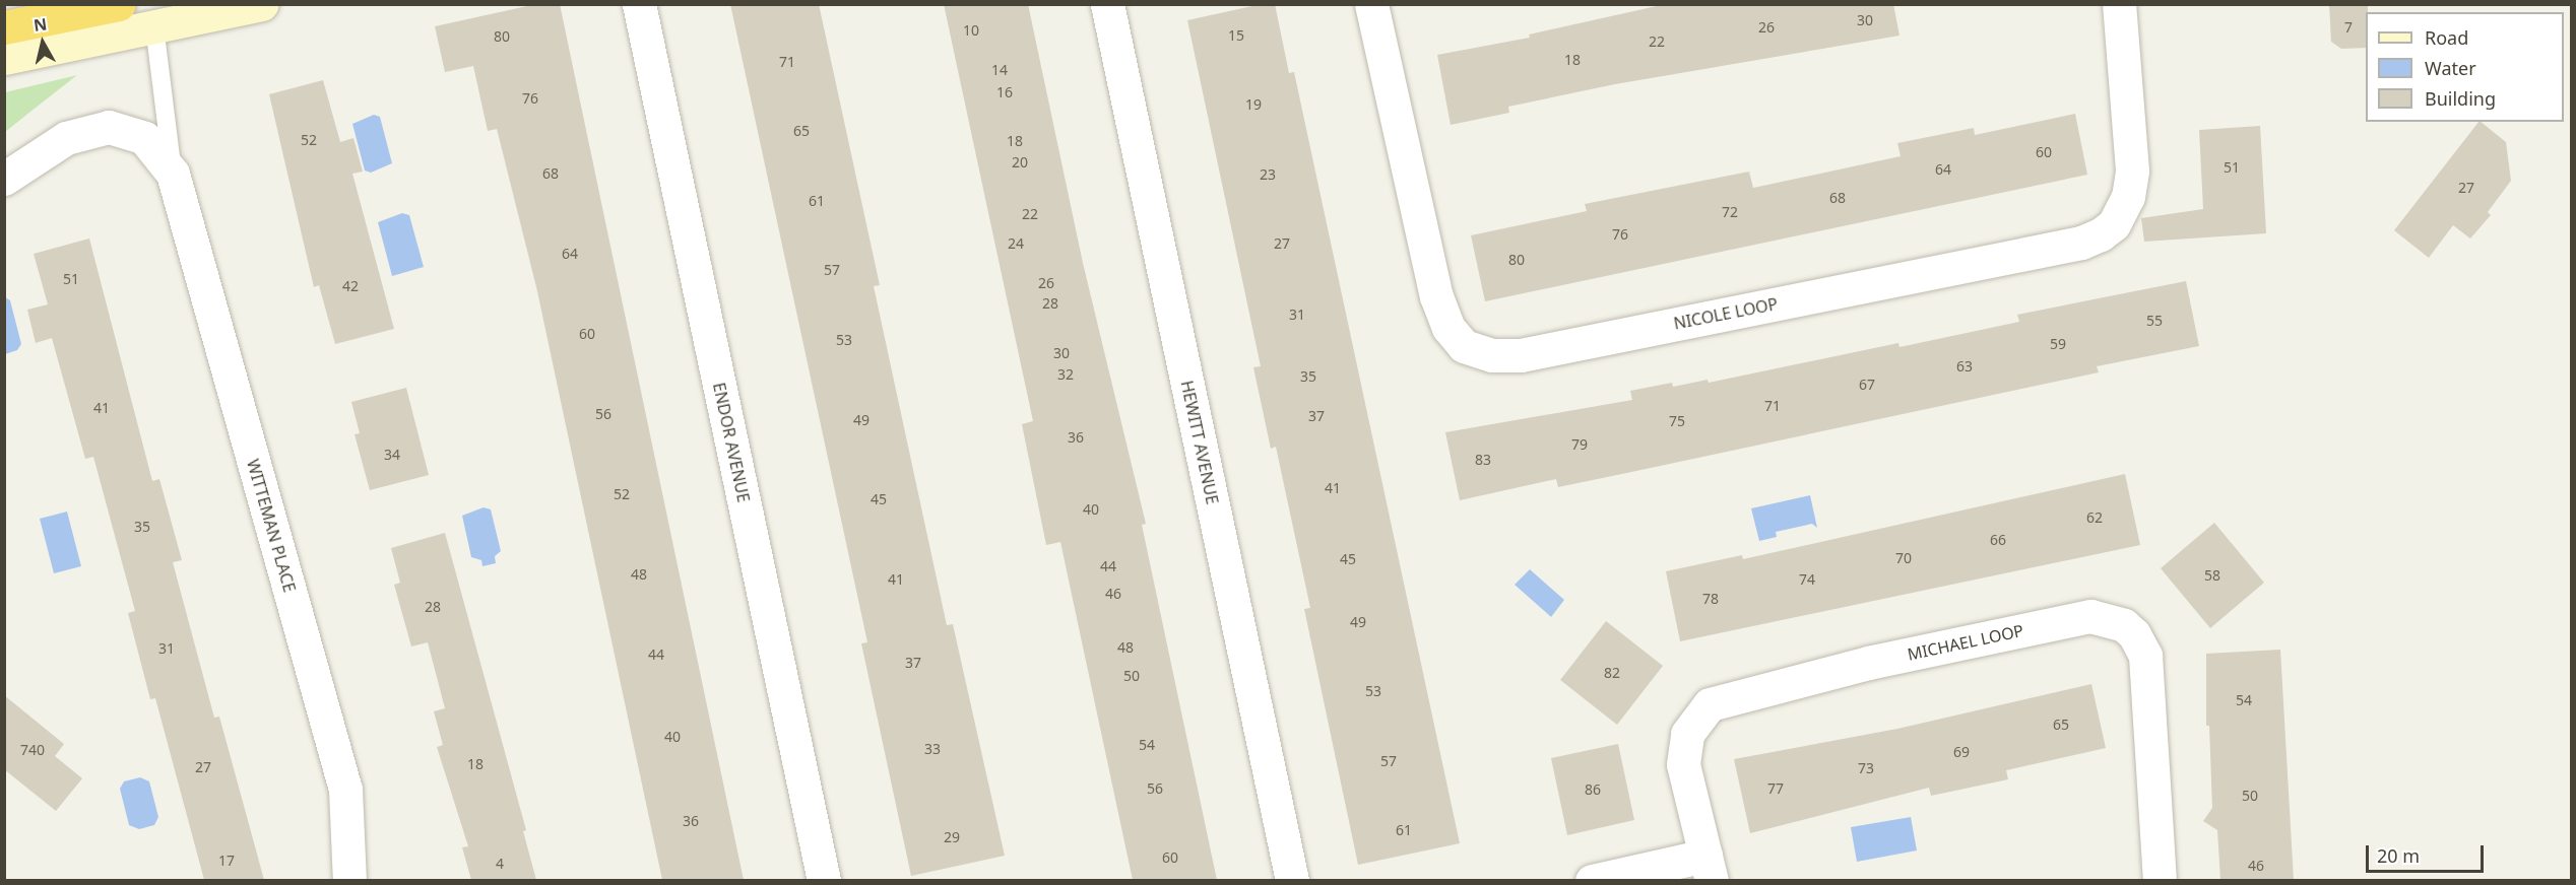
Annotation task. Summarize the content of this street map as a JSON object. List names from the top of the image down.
{
  "streets": {
    "street": [
      "NICOLE LOOP",
      "ENDOR AVENUE",
      "HEWITT AVENUE",
      "WITTEMAN PLACE",
      "MICHAEL LOOP"
    ]
  },
  "house_numbers": [
    "30",
    "26",
    "7",
    "10",
    "15",
    "80",
    "22",
    "18",
    "71",
    "14",
    "16",
    "76",
    "19",
    "65",
    "52",
    "18",
    "60",
    "20",
    "51",
    "64",
    "68",
    "23",
    "27",
    "68",
    "61",
    "72",
    "22",
    "76",
    "24",
    "27",
    "64",
    "80",
    "57",
    "51",
    "26",
    "42",
    "28",
    "31",
    "55",
    "60",
    "53",
    "59",
    "30",
    "63",
    "32",
    "35",
    "67",
    "71",
    "41",
    "56",
    "37",
    "49",
    "75",
    "36",
    "79",
    "34",
    "83",
    "41",
    "52",
    "45",
    "40",
    "62",
    "35",
    "66",
    "70",
    "45",
    "44",
    "48",
    "58",
    "41",
    "74",
    "46",
    "78",
    "28",
    "49",
    "48",
    "31",
    "44",
    "37",
    "82",
    "50",
    "53",
    "54",
    "65",
    "40",
    "54",
    "33",
    "740",
    "69",
    "57",
    "18",
    "27",
    "73",
    "56",
    "77",
    "86",
    "50",
    "36",
    "61",
    "29",
    "60",
    "17",
    "4",
    "46"
  ],
  "legend": ["Road", "Water", "Building"],
  "scale_bar": "20 m",
  "north": "top"
}
